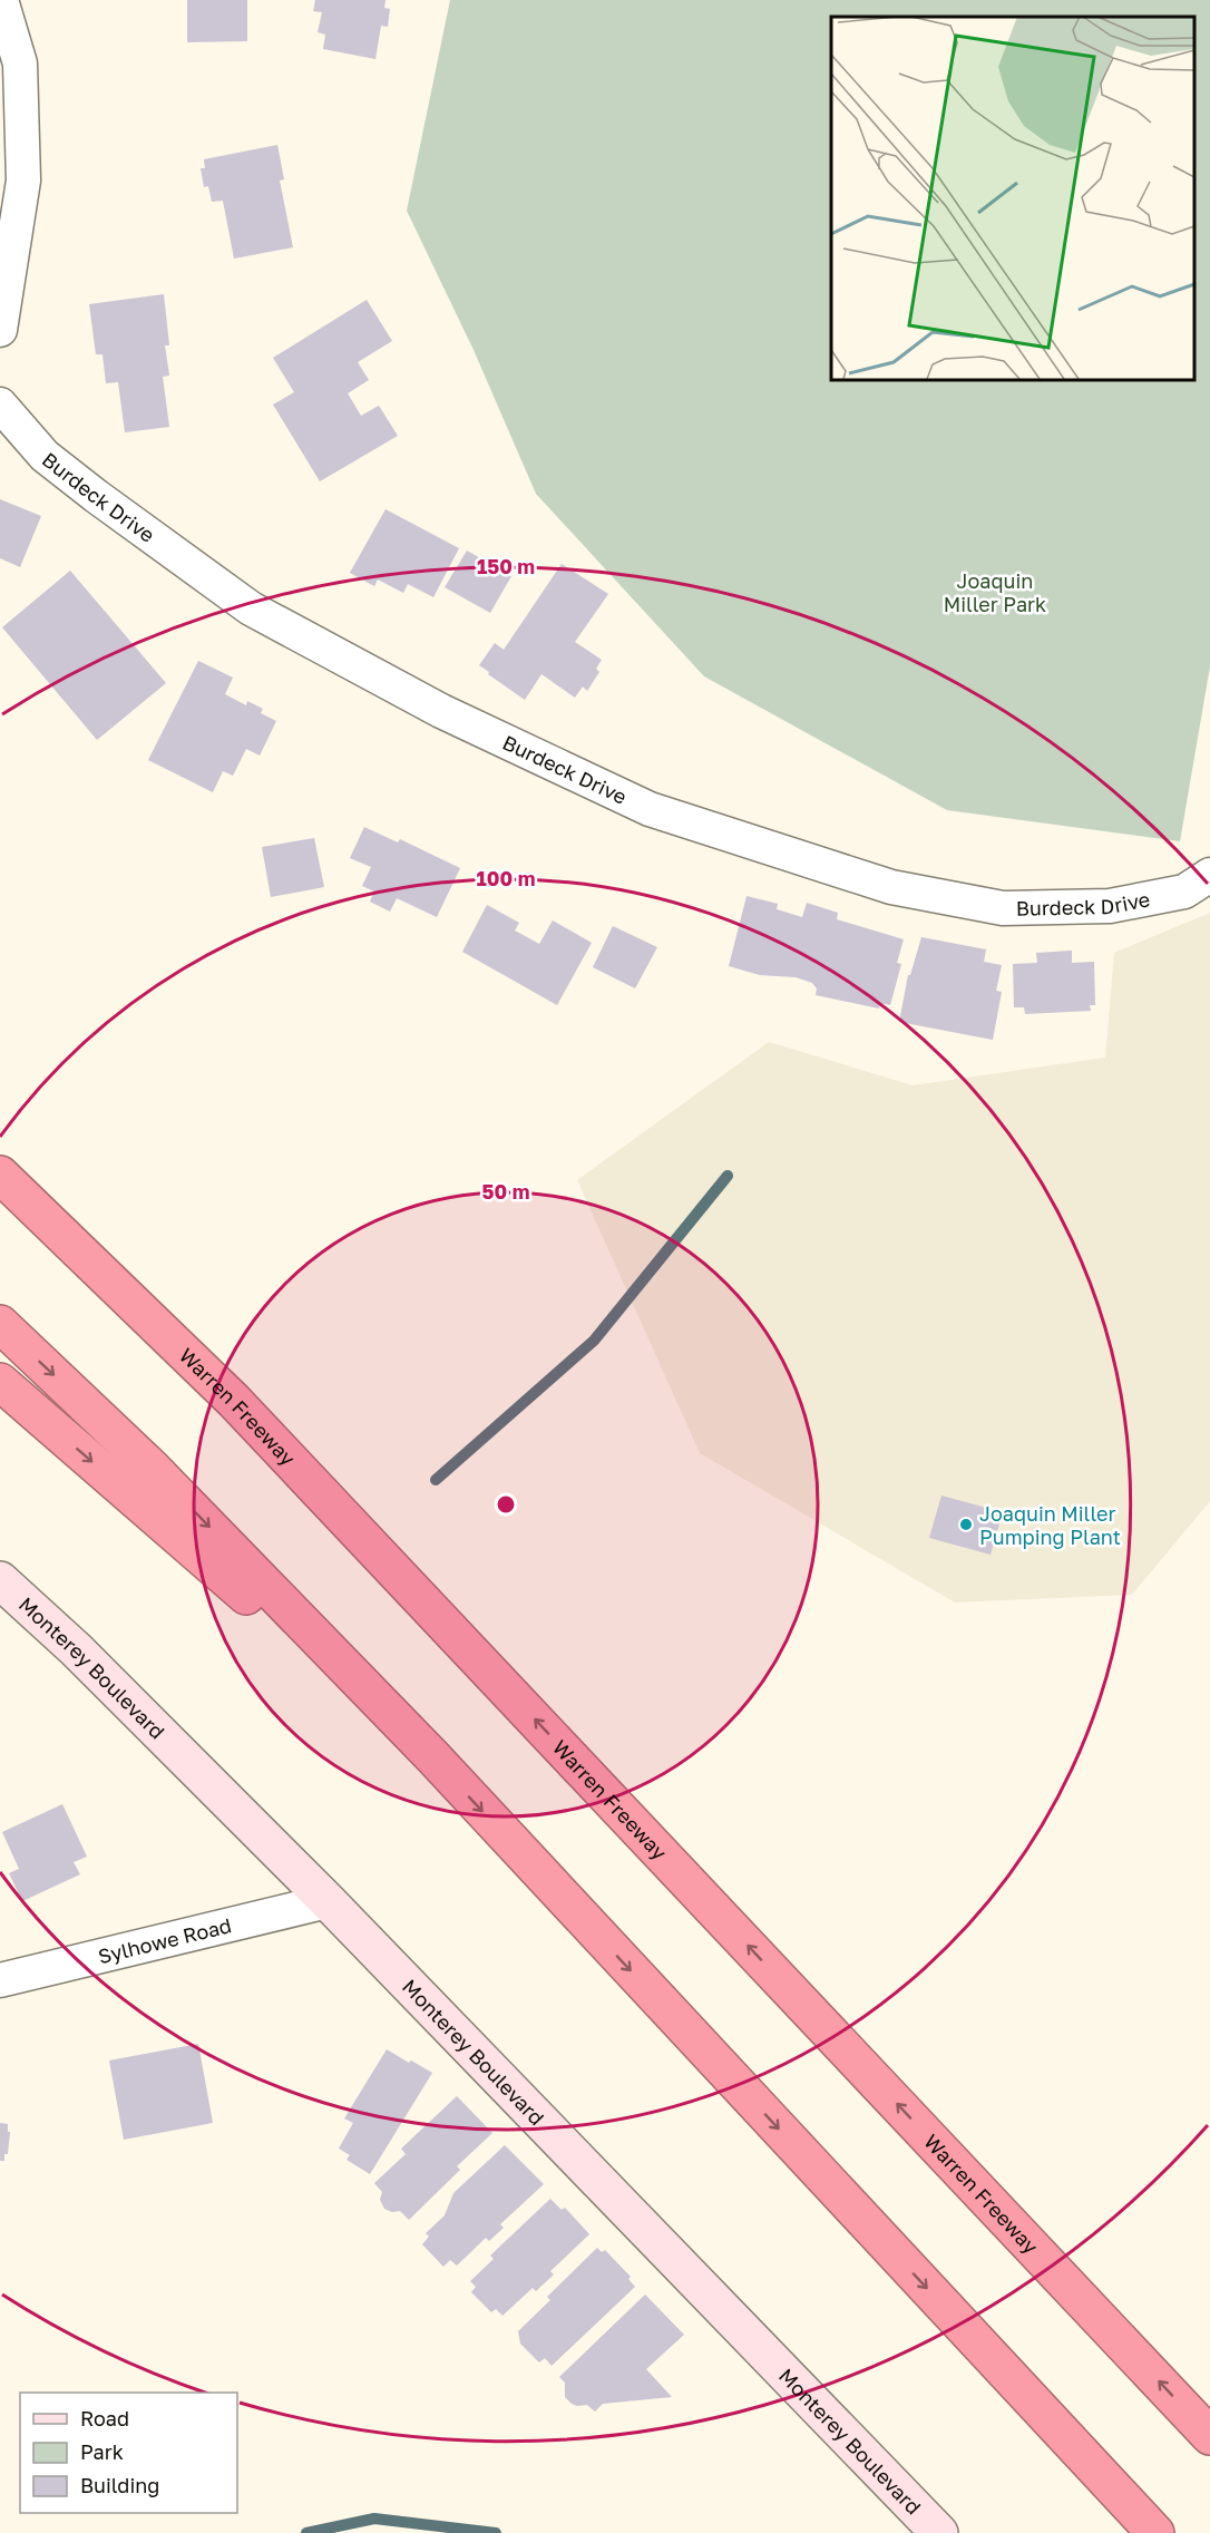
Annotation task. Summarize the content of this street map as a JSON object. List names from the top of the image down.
{
  "streets": {
    "highway": ["Warren Freeway"],
    "street": ["Burdeck Drive", "Monterey Boulevard", "Sylhowe Road"]
  },
  "crossings": [
    ["Monterey Boulevard", "Sylhowe Road"]
  ],
  "parks": ["Joaquin Miller Park"],
  "places": ["Joaquin Miller Pumping Plant"],
  "legend": ["Road", "Park", "Building"],
  "rings": ["150 m", "100 m", "50 m"]
}
